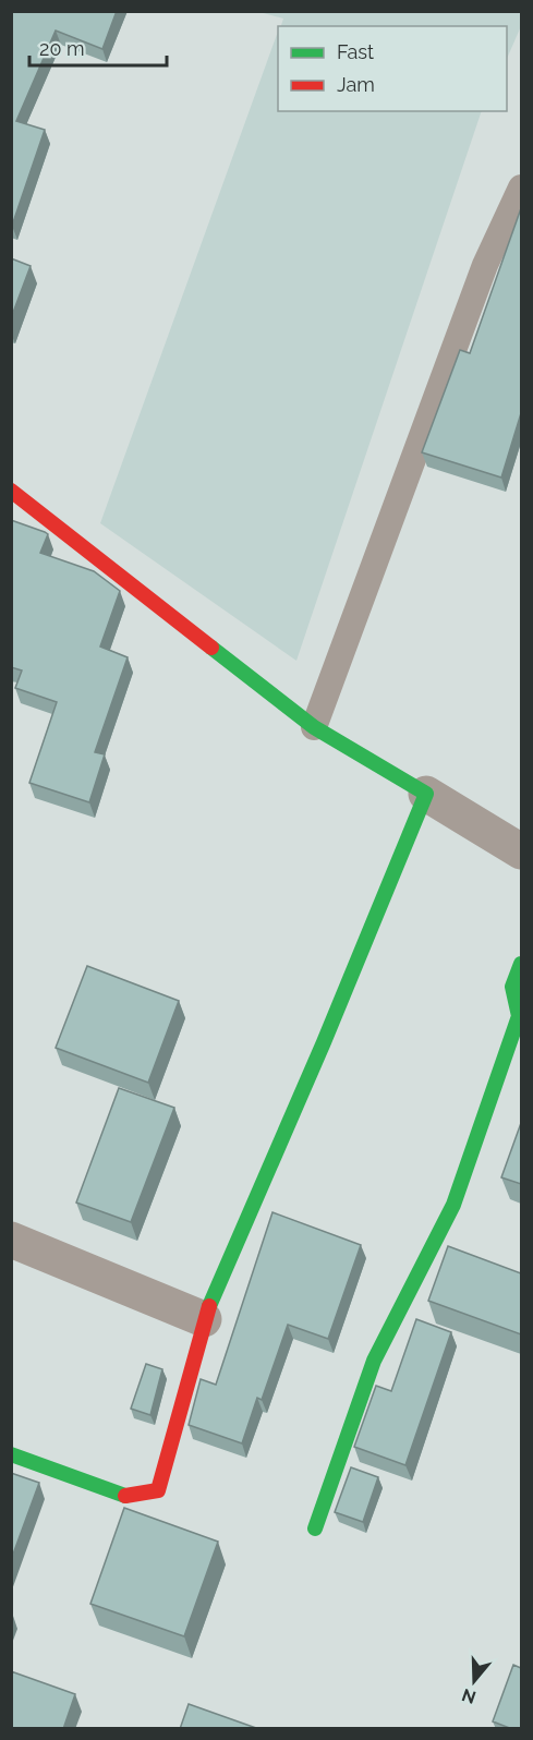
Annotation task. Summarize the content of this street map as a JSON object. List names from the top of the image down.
{
  "legend": ["Fast", "Jam"],
  "scale_bar": "20 m",
  "north": "bottom"
}
